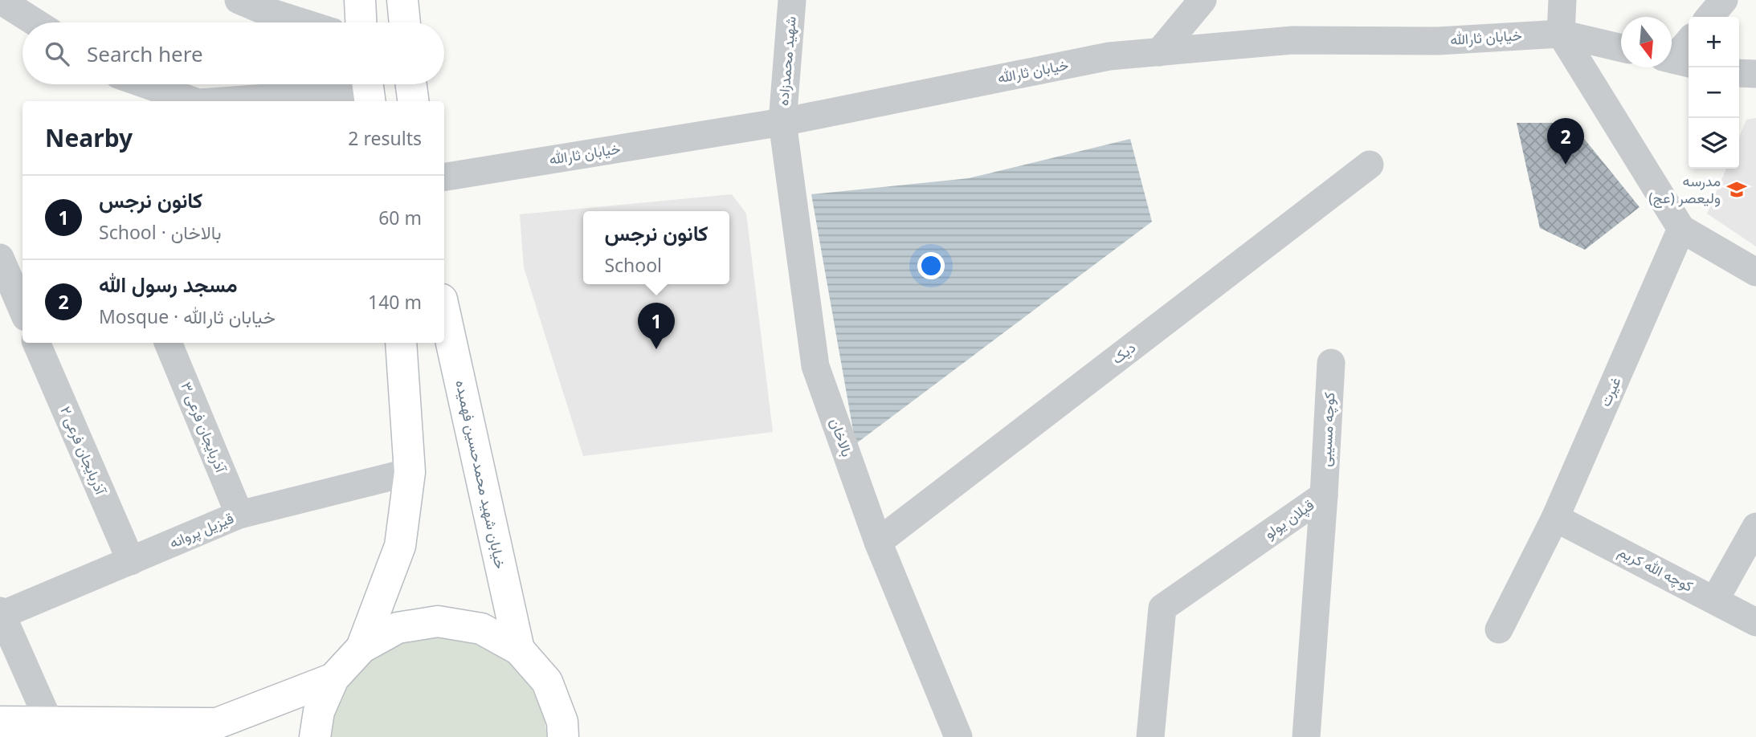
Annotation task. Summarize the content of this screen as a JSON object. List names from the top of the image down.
{
  "streets": {
    "main road": ["خیابان شهید محمدحسین فهمیده"],
    "street": [
      "خیابان ثارالله",
      "شهید محمدزاده",
      "دیک",
      "غیرت",
      "آذربایجان فرعی ۳",
      "کوچه مسیبی",
      "بالاخان",
      "آذربایجان فرعی ۲",
      "قپلان یولو",
      "قیزیل پروانه",
      "کوچه الله کریم"
    ]
  },
  "crossings": [
    ["خیابان ثارالله", "شهید محمدزاده"],
    ["خیابان ثارالله", "بالاخان"],
    ["شهید محمدزاده", "بالاخان"],
    ["دیک", "بالاخان"],
    ["غیرت", "کوچه الله کریم"],
    ["آذربایجان فرعی ۳", "قیزیل پروانه"],
    ["کوچه مسیبی", "قپلان یولو"],
    ["آذربایجان فرعی ۲", "قیزیل پروانه"]
  ],
  "places": {
    "school or university": ["مدرسه ولیعصر (عج)"]
  },
  "north": "bottom",
  "page": {
    "map_buttons": ["+", "−"],
    "search": "Search here",
    "heading": ["Nearby", "2 results"],
    "pins": ["2", "1"],
    "list": [
      {
        "mark": "1",
        "name": "کانون نرجس",
        "note": "School · بالاخان",
        "value": "60 m"
      },
      {
        "mark": "2",
        "name": "مسجد رسول الله",
        "note": "Mosque · خیابان ثارالله",
        "value": "140 m"
      }
    ],
    "popup": ["کانون نرجس", "School"]
  }
}
